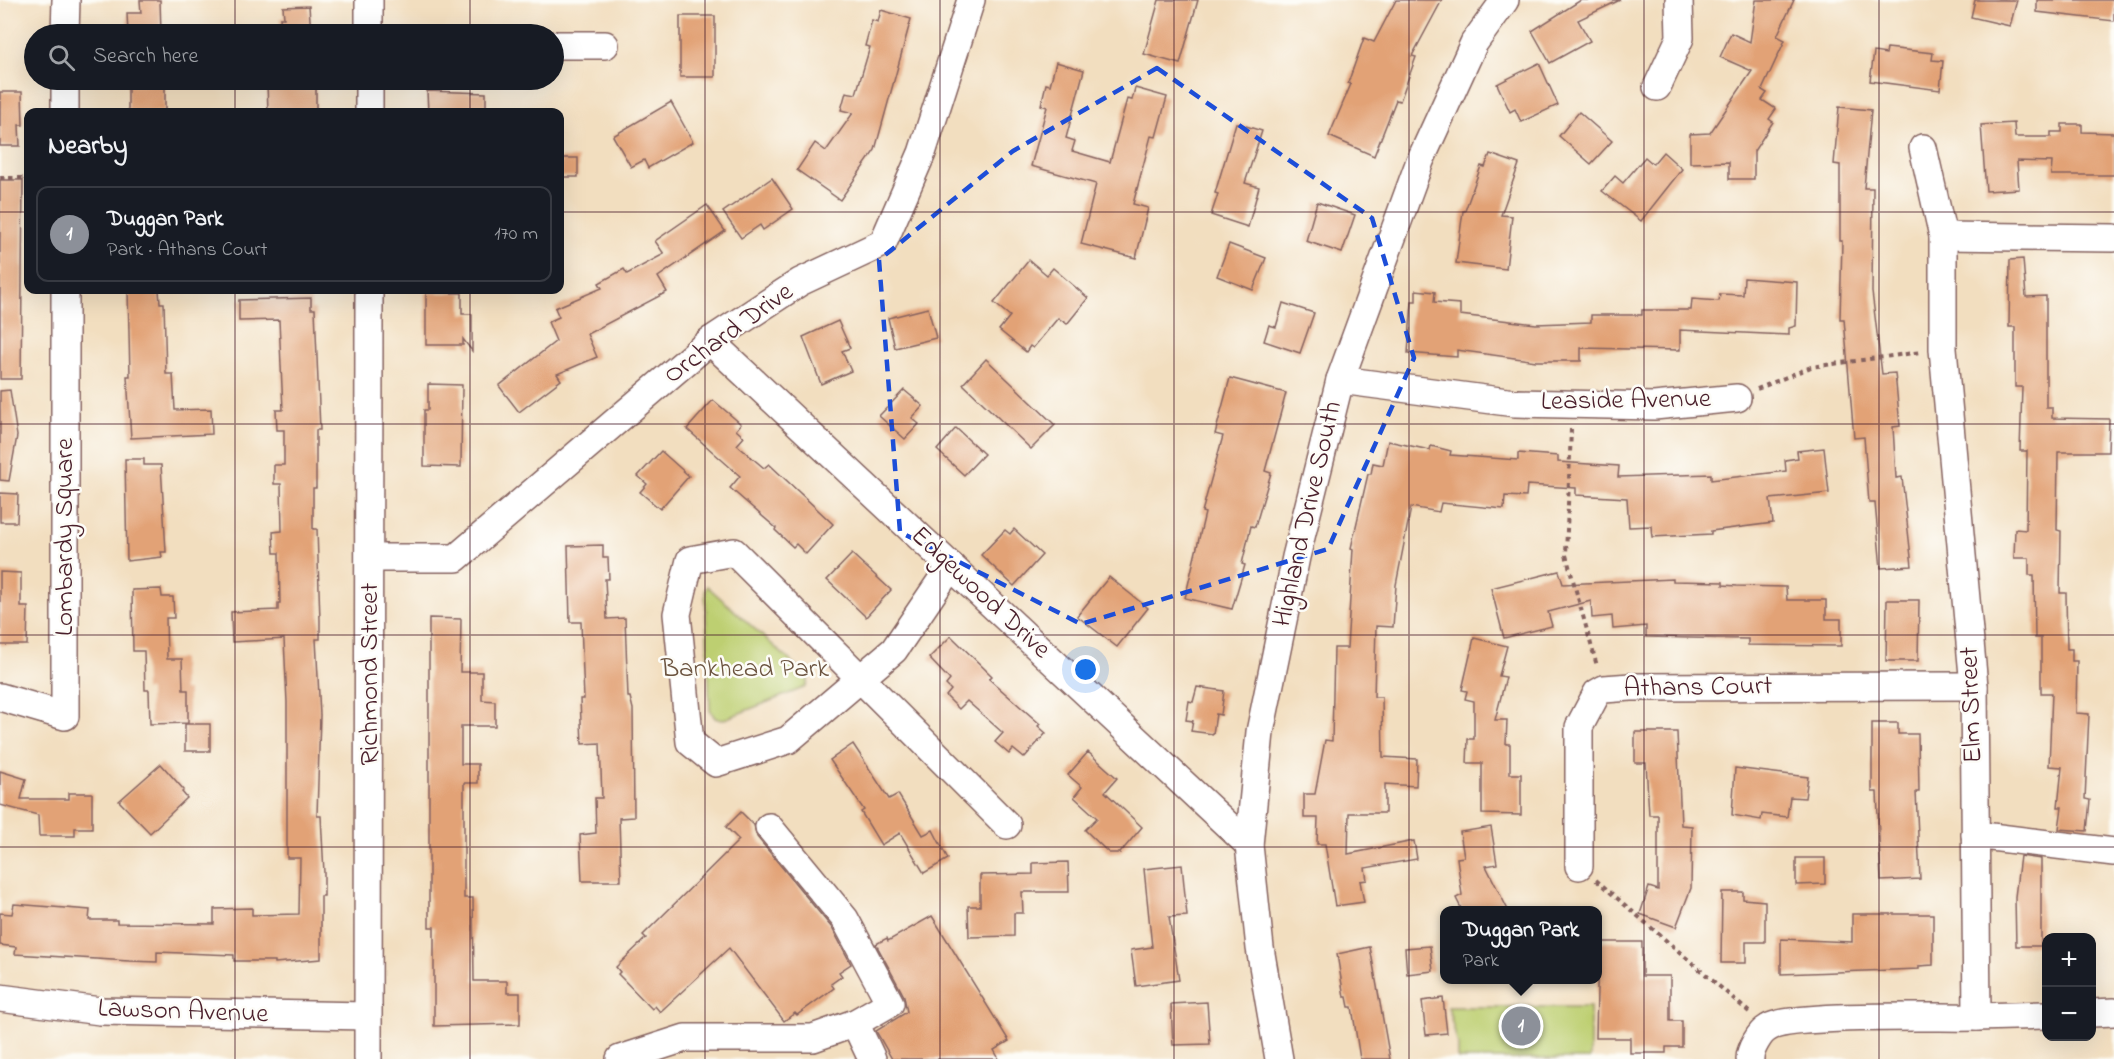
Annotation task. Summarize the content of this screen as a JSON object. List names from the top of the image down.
{
  "streets": {
    "street": [
      "Orchard Drive",
      "Leaside Avenue",
      "Highland Drive South",
      "Lombardy Square",
      "Edgewood Drive",
      "Richmond Street",
      "Athans Court",
      "Elm Street",
      "Lawson Avenue"
    ]
  },
  "crossings": [
    ["Orchard Drive", "Edgewood Drive"],
    ["Orchard Drive", "Richmond Street"],
    ["Leaside Avenue", "Highland Drive South"],
    ["Leaside Avenue", "Elm Street"],
    ["Highland Drive South", "Edgewood Drive"],
    ["Richmond Street", "Lawson Avenue"],
    ["Athans Court", "Elm Street"]
  ],
  "parks": ["Bankhead Park"],
  "page": {
    "search": "Search here",
    "heading": "Nearby",
    "list": [
      {
        "mark": "1",
        "name": "Duggan Park",
        "note": "Park · Athans Court",
        "value": "170 m"
      }
    ],
    "popup": ["Duggan Park", "Park"],
    "map_buttons": ["+", "−"],
    "pins": "1"
  }
}
